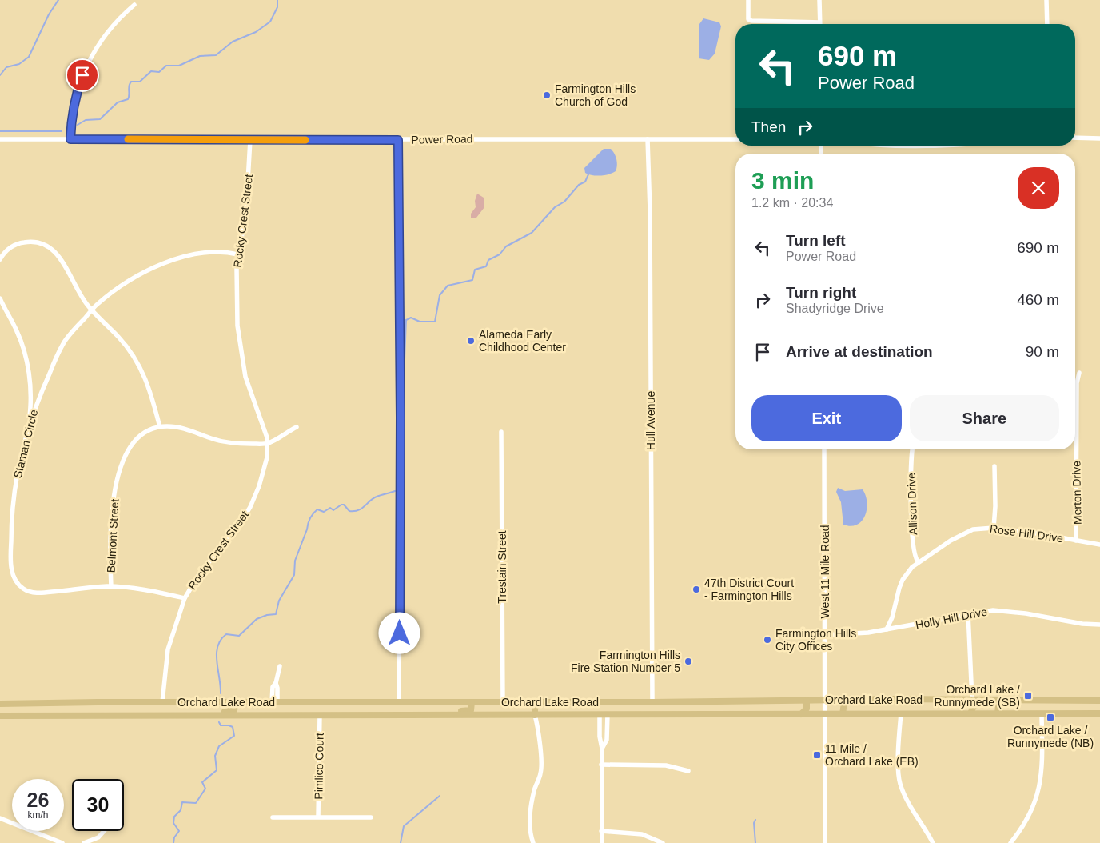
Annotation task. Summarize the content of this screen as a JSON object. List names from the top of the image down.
{
  "streets": {
    "main road": ["Orchard Lake Road"],
    "street": [
      "Power Road",
      "Rocky Crest Street",
      "Hull Avenue",
      "Staman Circle",
      "Merton Drive",
      "Allison Drive",
      "Rose Hill Drive",
      "Belmont Street",
      "Trestain Street",
      "West 11 Mile Road",
      "Holly Hill Drive",
      "Pimlico Court"
    ]
  },
  "crossings": [
    ["Power Road", "Rocky Crest Street"],
    ["Power Road", "Hull Avenue"],
    ["Rocky Crest Street", "Staman Circle"],
    ["Rocky Crest Street", "Orchard Lake Road"],
    ["Hull Avenue", "Orchard Lake Road"],
    ["Staman Circle", "Belmont Street"],
    ["Merton Drive", "Rose Hill Drive"],
    ["Allison Drive", "Rose Hill Drive"],
    ["Rose Hill Drive", "Holly Hill Drive"],
    ["Trestain Street", "Orchard Lake Road"],
    ["West 11 Mile Road", "Holly Hill Drive"],
    ["West 11 Mile Road", "Orchard Lake Road"],
    ["Orchard Lake Road", "Pimlico Court"]
  ],
  "places": {
    "other": [
      "Farmington Hills Church of God",
      "Alameda Early Childhood Center",
      "47th District Court - Farmington Hills",
      "Farmington Hills City Offices",
      "Farmington Hills Fire Station Number 5"
    ],
    "transit": ["Orchard Lake / Runnymede (SB)", "Orchard Lake / Runnymede (NB)", "11 Mile / Orchard Lake (EB)"]
  },
  "page": {
    "turn": ["690 m", "Power Road"],
    "then": "Then",
    "heading": ["3 min", "1.2 km · 20:34"],
    "list": [
      {
        "name": "Turn left",
        "note": "Power Road",
        "value": "690 m"
      },
      {
        "name": "Turn right",
        "note": "Shadyridge Drive",
        "value": "460 m"
      },
      {
        "name": "Arrive at destination",
        "value": "90 m"
      }
    ],
    "buttons": ["Exit", "Share"],
    "speed": "26 km/h",
    "limit": "30"
  }
}
